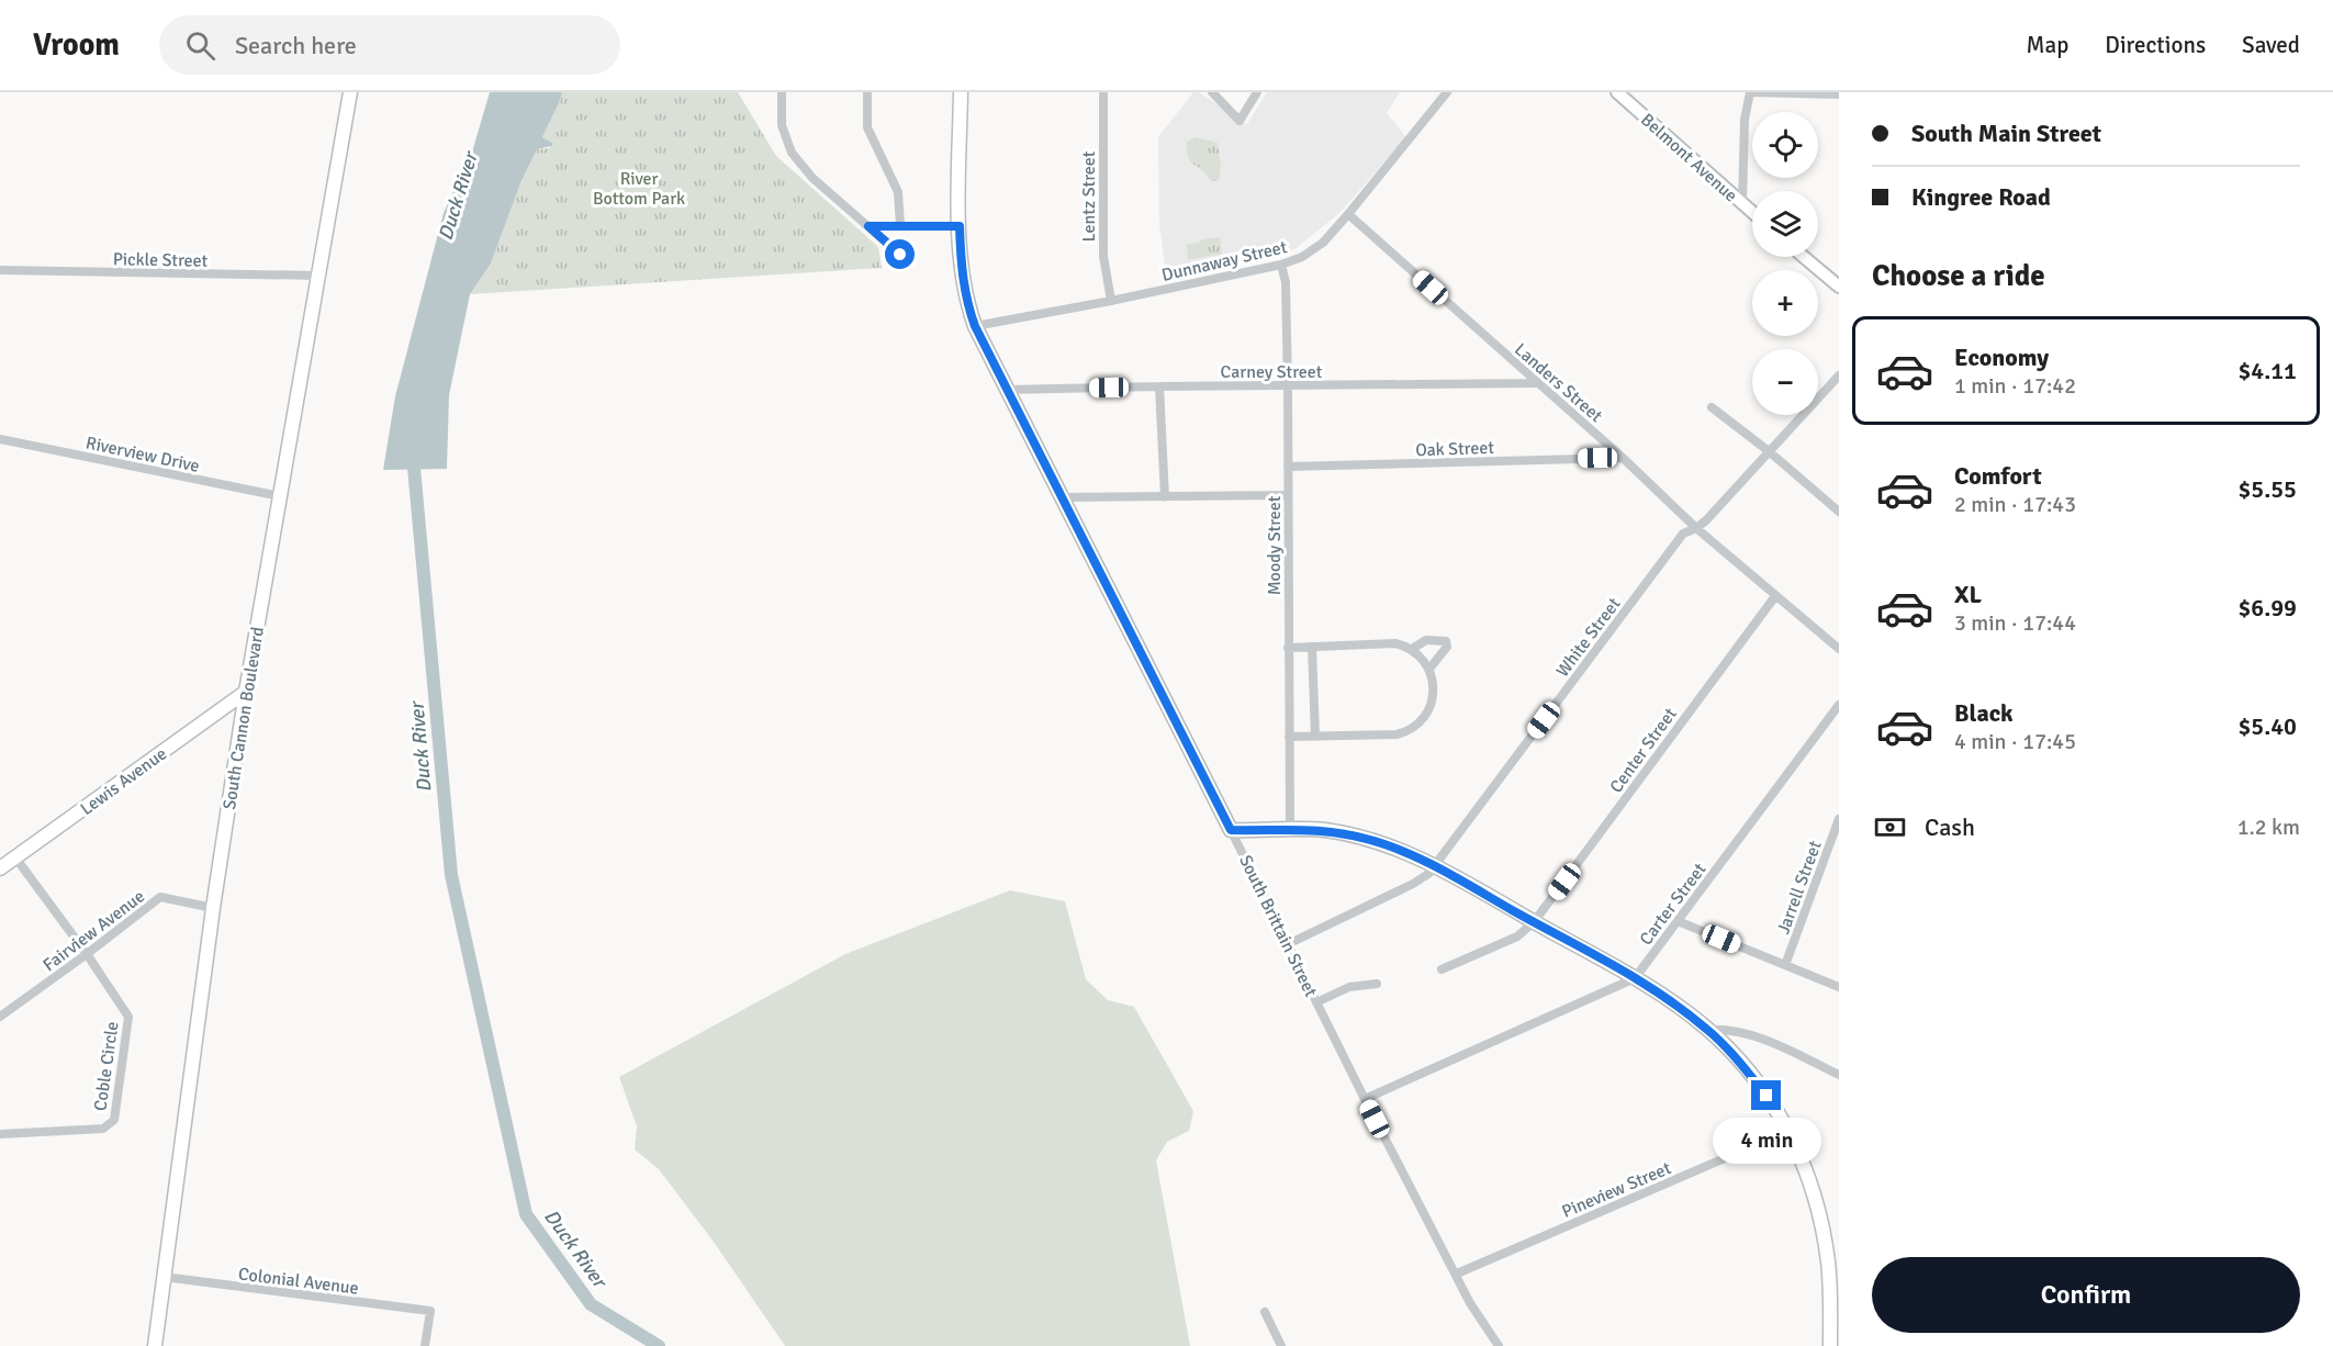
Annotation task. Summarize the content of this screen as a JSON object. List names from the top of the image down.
{
  "streets": {
    "main road": [
      "Belmont Avenue",
      "South Cannon Boulevard",
      "Lewis Avenue",
      "South Brittain Street"
    ],
    "street": [
      "Lentz Street",
      "Pickle Street",
      "Dunnaway Street",
      "Carney Street",
      "Landers Street",
      "Oak Street",
      "Riverview Drive",
      "Moody Street",
      "White Street",
      "Center Street",
      "Jarrell Street",
      "Carter Street",
      "Fairview Avenue",
      "Coble Circle",
      "Pineview Street",
      "Colonial Avenue"
    ]
  },
  "crossings": [
    ["Lentz Street", "Dunnaway Street"],
    ["Pickle Street", "South Cannon Boulevard"],
    ["Dunnaway Street", "Landers Street"],
    ["Dunnaway Street", "Moody Street"],
    ["Dunnaway Street", "South Brittain Street"],
    ["Carney Street", "Landers Street"],
    ["Carney Street", "Moody Street"],
    ["Carney Street", "South Brittain Street"],
    ["Landers Street", "Oak Street"],
    ["Landers Street", "White Street"],
    ["Landers Street", "Center Street"],
    ["Oak Street", "Moody Street"],
    ["Riverview Drive", "South Cannon Boulevard"],
    ["White Street", "South Brittain Street"],
    ["South Cannon Boulevard", "Lewis Avenue"],
    ["South Cannon Boulevard", "Fairview Avenue"],
    ["South Cannon Boulevard", "Colonial Avenue"],
    ["Lewis Avenue", "Coble Circle"],
    ["Carter Street", "South Brittain Street"],
    ["South Brittain Street", "Pineview Street"],
    ["Fairview Avenue", "Coble Circle"]
  ],
  "water": ["Duck River"],
  "parks": ["River Bottom Park"],
  "page": {
    "header": "Vroom",
    "search": "Search here",
    "nav": ["Map", "Directions", "Saved"],
    "banner": ["South Main Street", "Kingree Road"],
    "map_buttons": ["+", "−"],
    "heading": "Choose a ride",
    "list": [
      {
        "name": "Economy",
        "note": "1 min · 17:42",
        "value": "$4.11"
      },
      {
        "name": "Comfort",
        "note": "2 min · 17:43",
        "value": "$5.55"
      },
      {
        "name": "XL",
        "note": "3 min · 17:44",
        "value": "$6.99"
      },
      {
        "name": "Black",
        "note": "4 min · 17:45",
        "value": "$5.40"
      }
    ],
    "pay": ["Cash", "1.2 km"],
    "bubble": "4 min",
    "buttons": "Confirm"
  }
}
